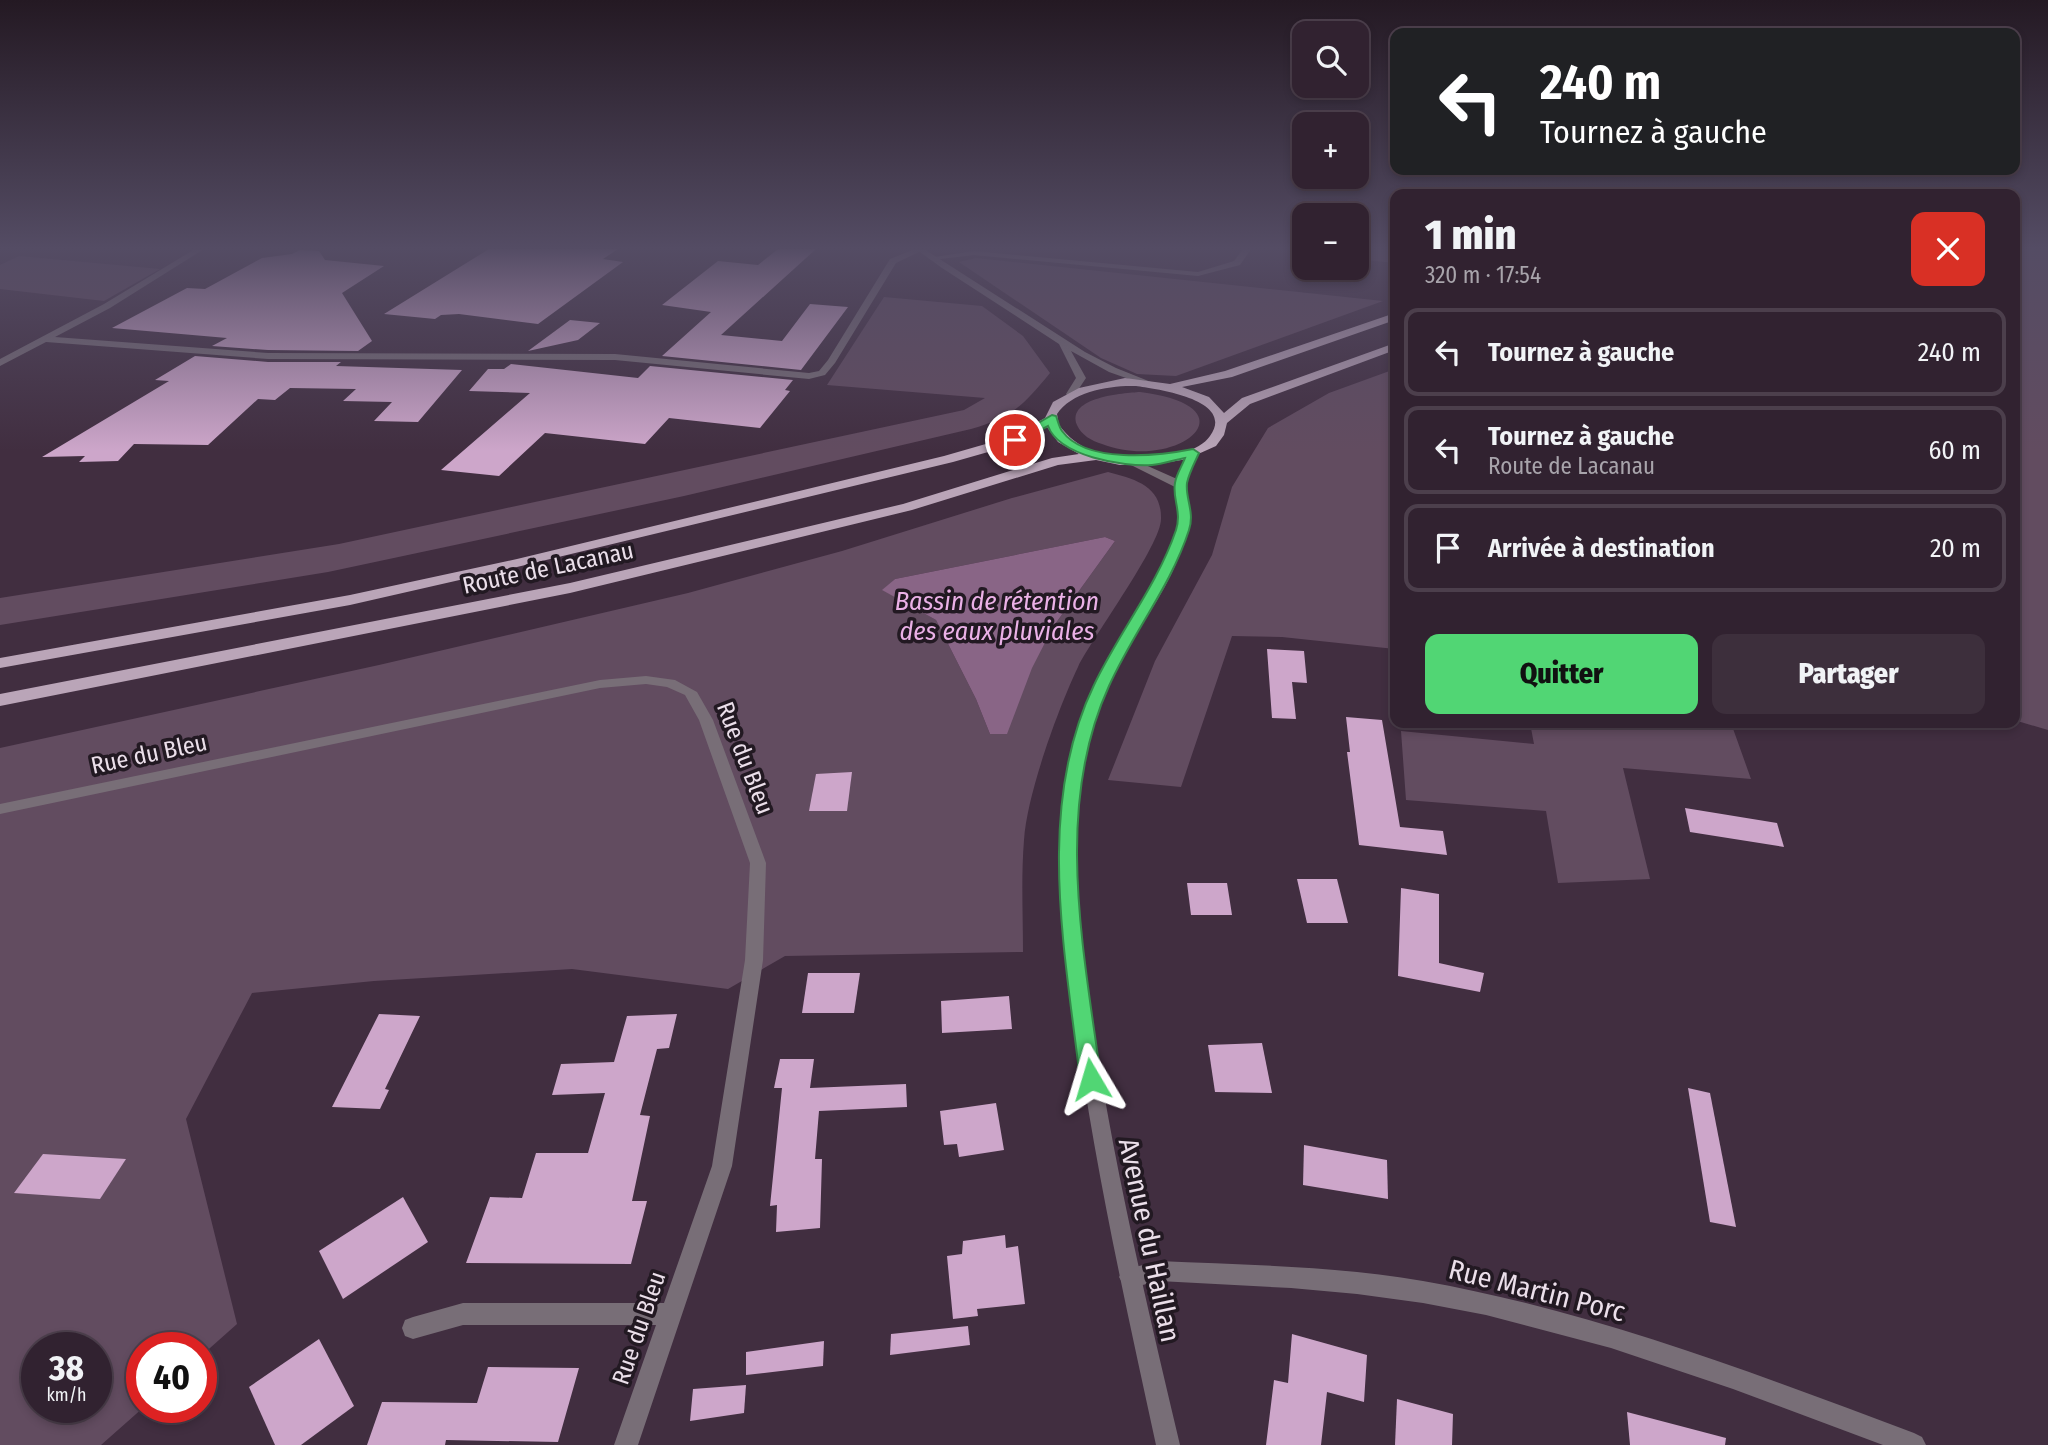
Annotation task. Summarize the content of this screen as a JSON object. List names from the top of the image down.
{
  "streets": {
    "main road": ["Route de Lacanau"],
    "street": ["Rue du Bleu", "Avenue du Haillan", "Rue Martin Porc"]
  },
  "crossings": [
    ["Avenue du Haillan", "Rue Martin Porc"]
  ],
  "water": ["Bassin de rétention des eaux pluviales"],
  "page": {
    "map_buttons": ["+", "−"],
    "turn": ["240 m", "Tournez à gauche"],
    "heading": ["1 min", "320 m · 17:54"],
    "list": [
      {
        "name": "Tournez à gauche",
        "value": "240 m"
      },
      {
        "name": "Tournez à gauche",
        "note": "Route de Lacanau",
        "value": "60 m"
      },
      {
        "name": "Arrivée à destination",
        "value": "20 m"
      }
    ],
    "buttons": ["Quitter", "Partager"],
    "speed": "38 km/h",
    "limit": "40"
  }
}
